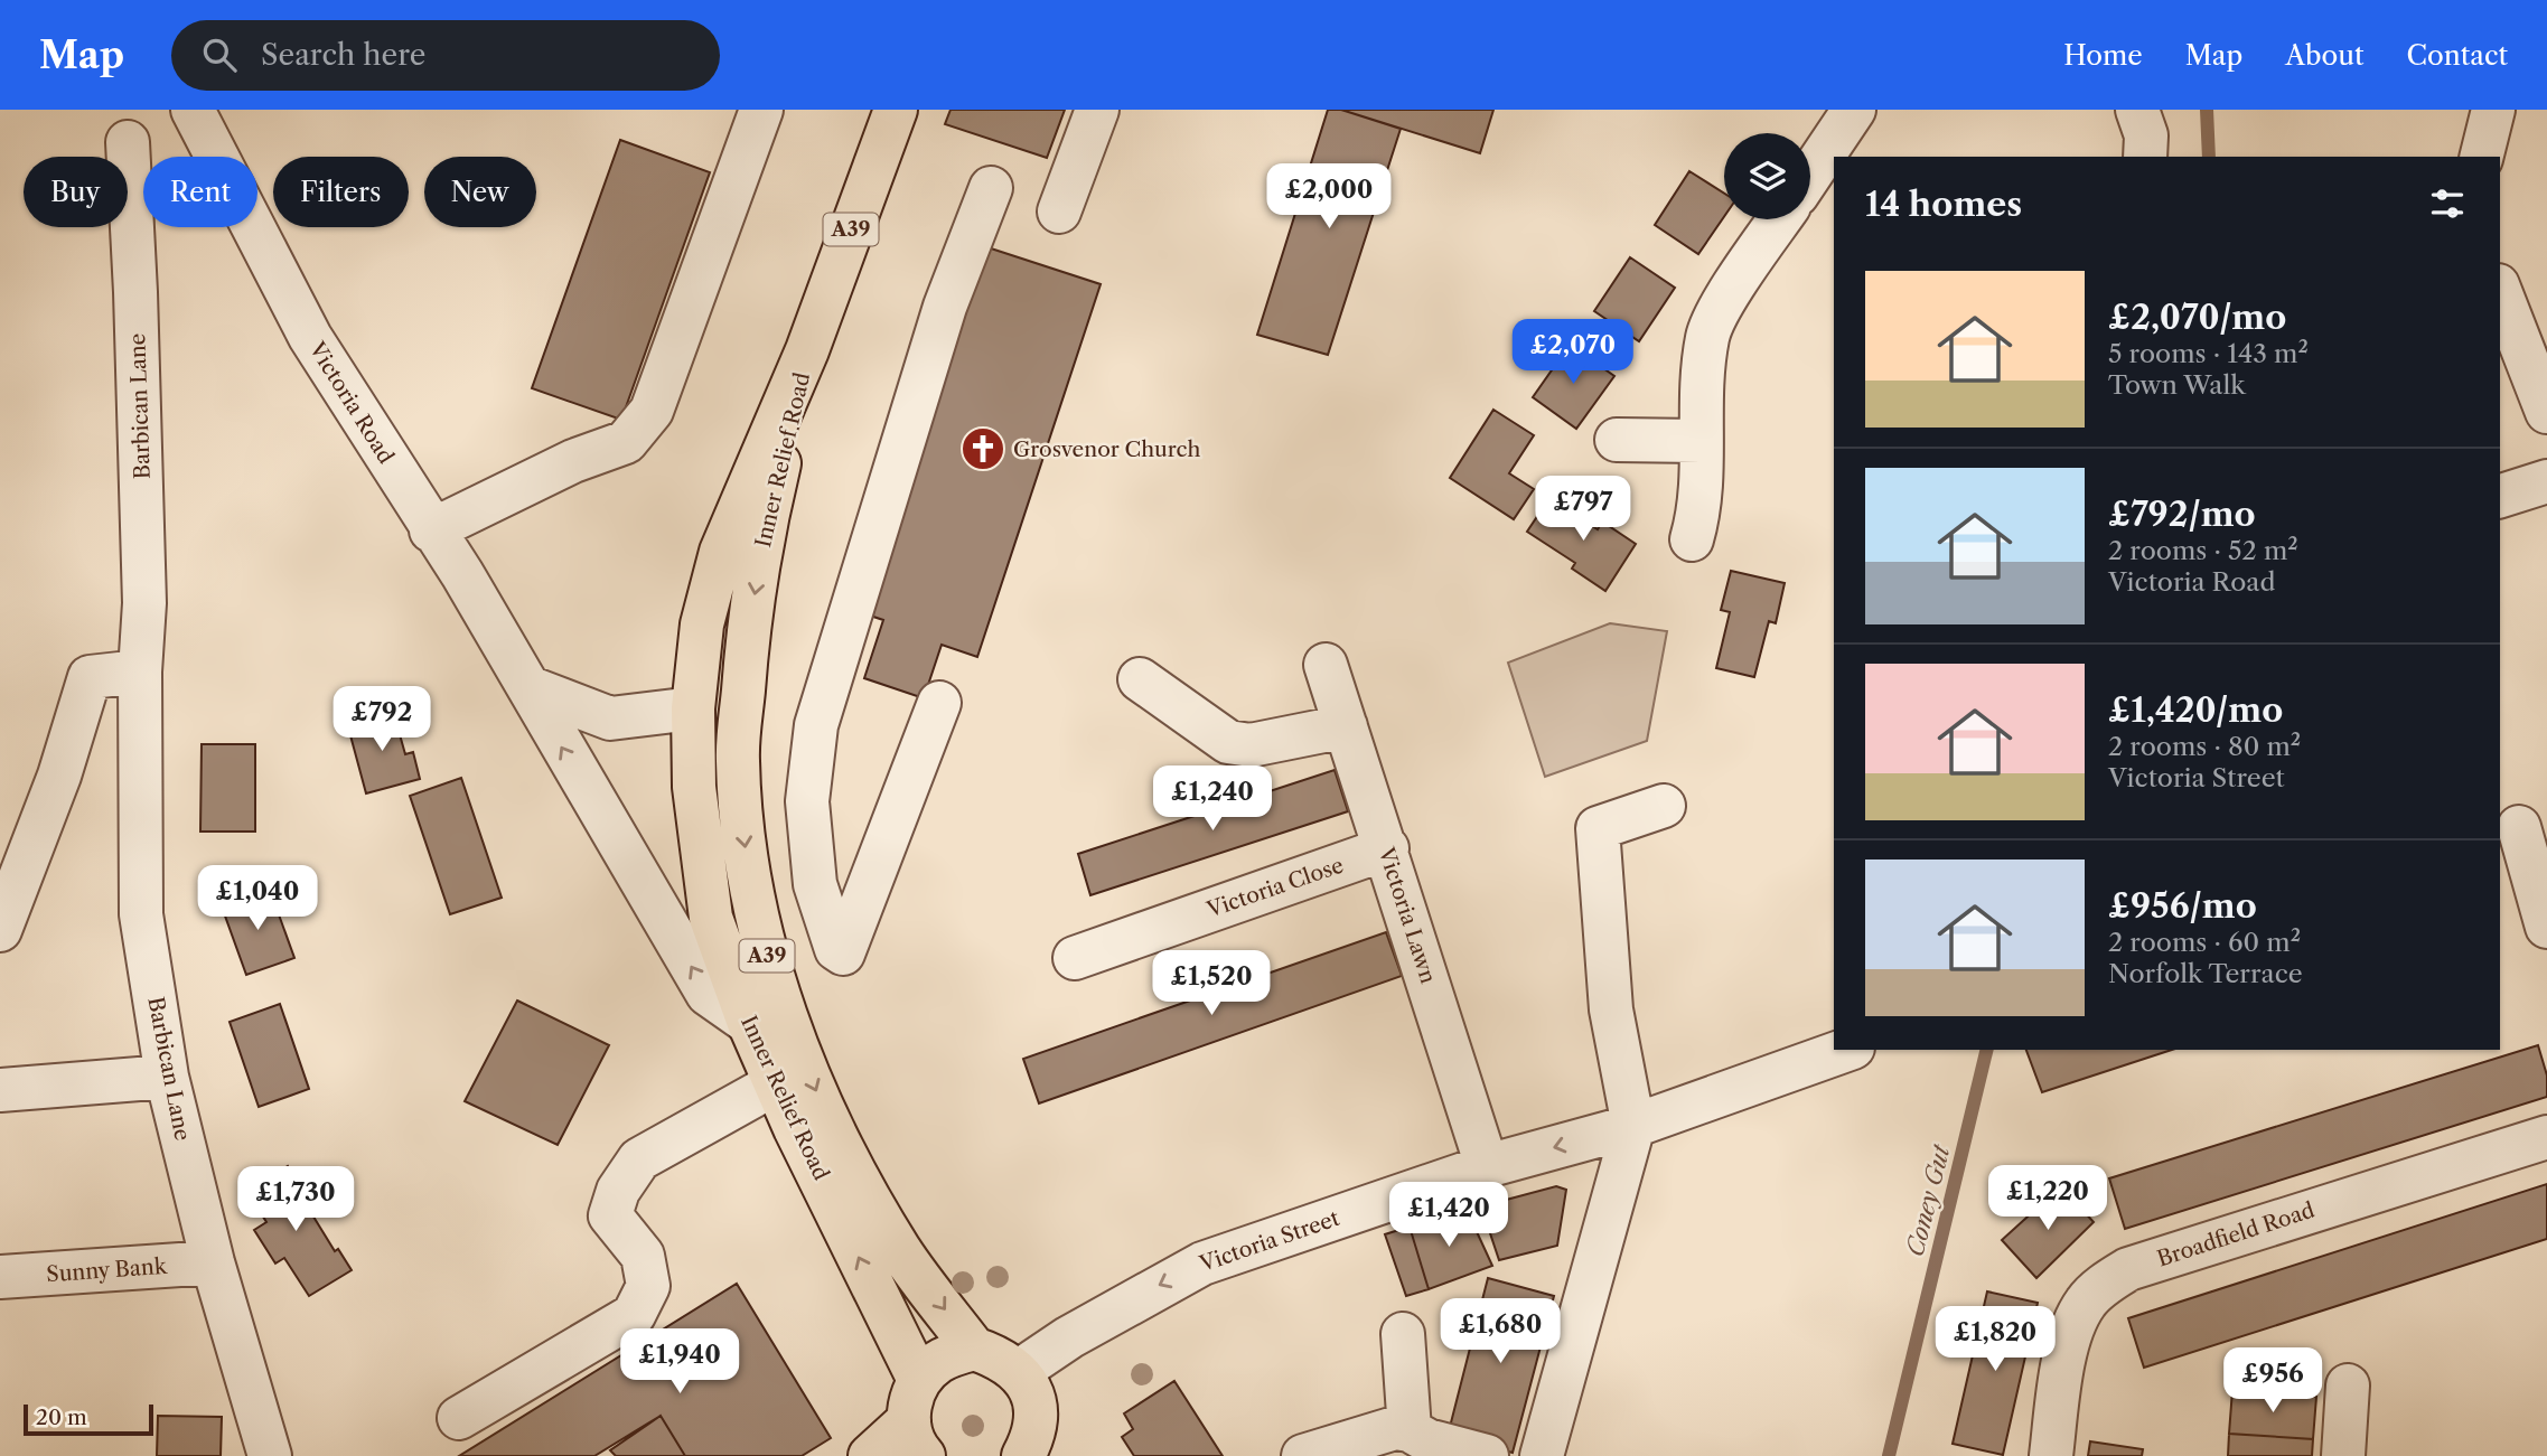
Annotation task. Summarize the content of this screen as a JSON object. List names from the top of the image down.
{
  "streets": {
    "main road": ["A39", "Inner Relief Road"],
    "street": [
      "Victoria Road",
      "Barbican Lane",
      "Victoria Close",
      "Victoria Lawn",
      "Broadfield Road",
      "Victoria Street",
      "Sunny Bank"
    ]
  },
  "crossings": [
    ["A39", "Inner Relief Road"],
    ["A39", "Victoria Street"],
    ["Victoria Road", "Inner Relief Road"],
    ["Barbican Lane", "Sunny Bank"],
    ["Victoria Close", "Victoria Lawn"],
    ["Victoria Lawn", "Victoria Street"]
  ],
  "one_way": ["Victoria Road", "Victoria Street"],
  "water": ["Coney Gut"],
  "places": {
    "church": ["Grosvenor Church"]
  },
  "scale_bar": "20 m",
  "page": {
    "header": "Map",
    "search": "Search here",
    "nav": [
      "Home",
      "Map",
      "About",
      "Contact"
    ],
    "chip": [
      "Buy",
      "Rent",
      "Filters",
      "New"
    ],
    "heading": "14 homes",
    "price": [
      "£2,000",
      "£2,070",
      "£797",
      "£792",
      "£1,240",
      "£1,040",
      "£1,520",
      "£1,220",
      "£1,730",
      "£1,420",
      "£1,680",
      "£1,820",
      "£1,940",
      "£956"
    ],
    "list": [
      {
        "name": "£2,070/mo",
        "note": "5 rooms · 143 m² · Town Walk"
      },
      {
        "name": "£792/mo",
        "note": "2 rooms · 52 m² · Victoria Road"
      },
      {
        "name": "£1,420/mo",
        "note": "2 rooms · 80 m² · Victoria Street"
      },
      {
        "name": "£956/mo",
        "note": "2 rooms · 60 m² · Norfolk Terrace"
      }
    ],
    "scale": "20 m"
  }
}
